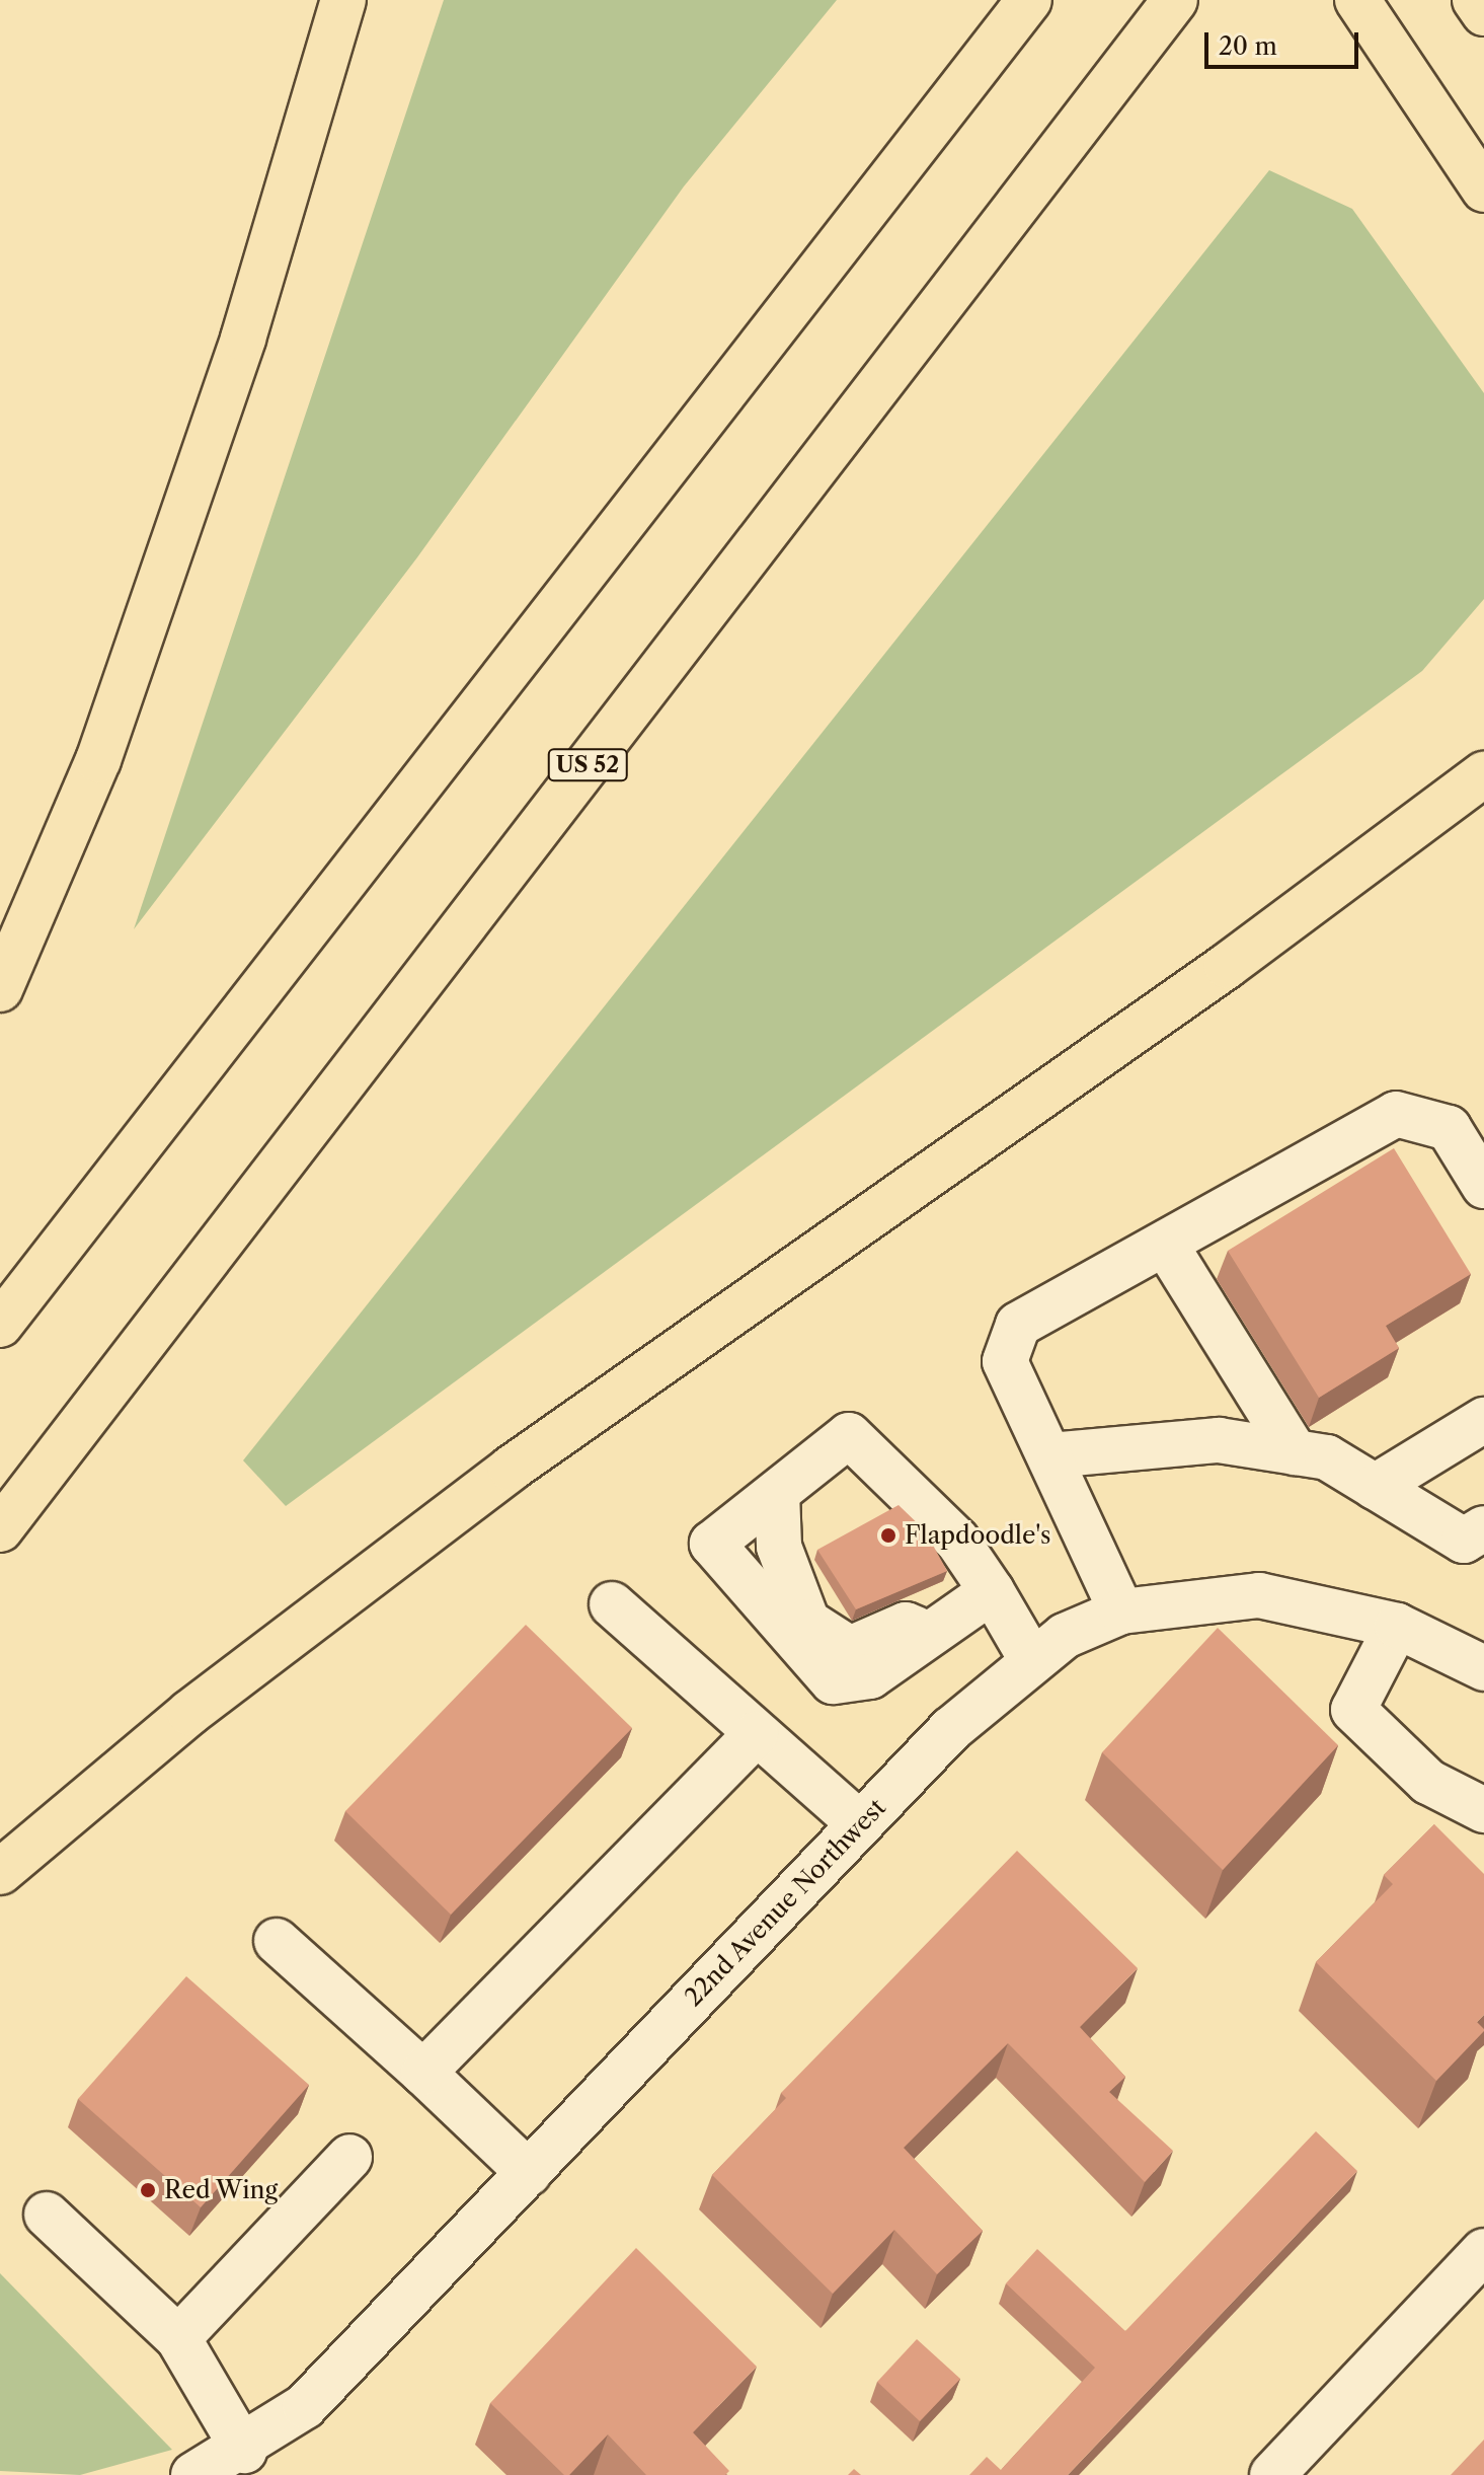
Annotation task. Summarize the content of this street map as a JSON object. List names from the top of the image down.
{
  "streets": {
    "main road": ["US 52"],
    "street": ["22nd Avenue Northwest"]
  },
  "places": ["Flapdoodle's", "Red Wing"],
  "scale_bar": "20 m"
}
